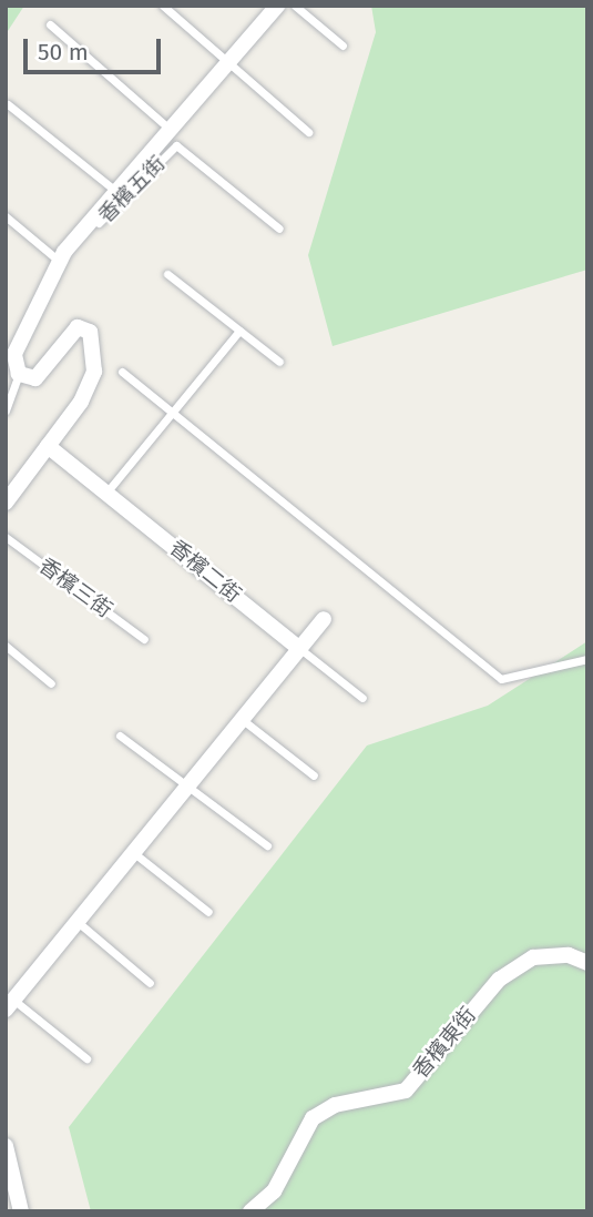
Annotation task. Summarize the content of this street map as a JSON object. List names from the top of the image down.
{
  "streets": {
    "street": ["香檳五街", "香檳二街", "香檳東街"],
    "lane": ["香檳三街"]
  },
  "scale_bar": "50 m"
}
